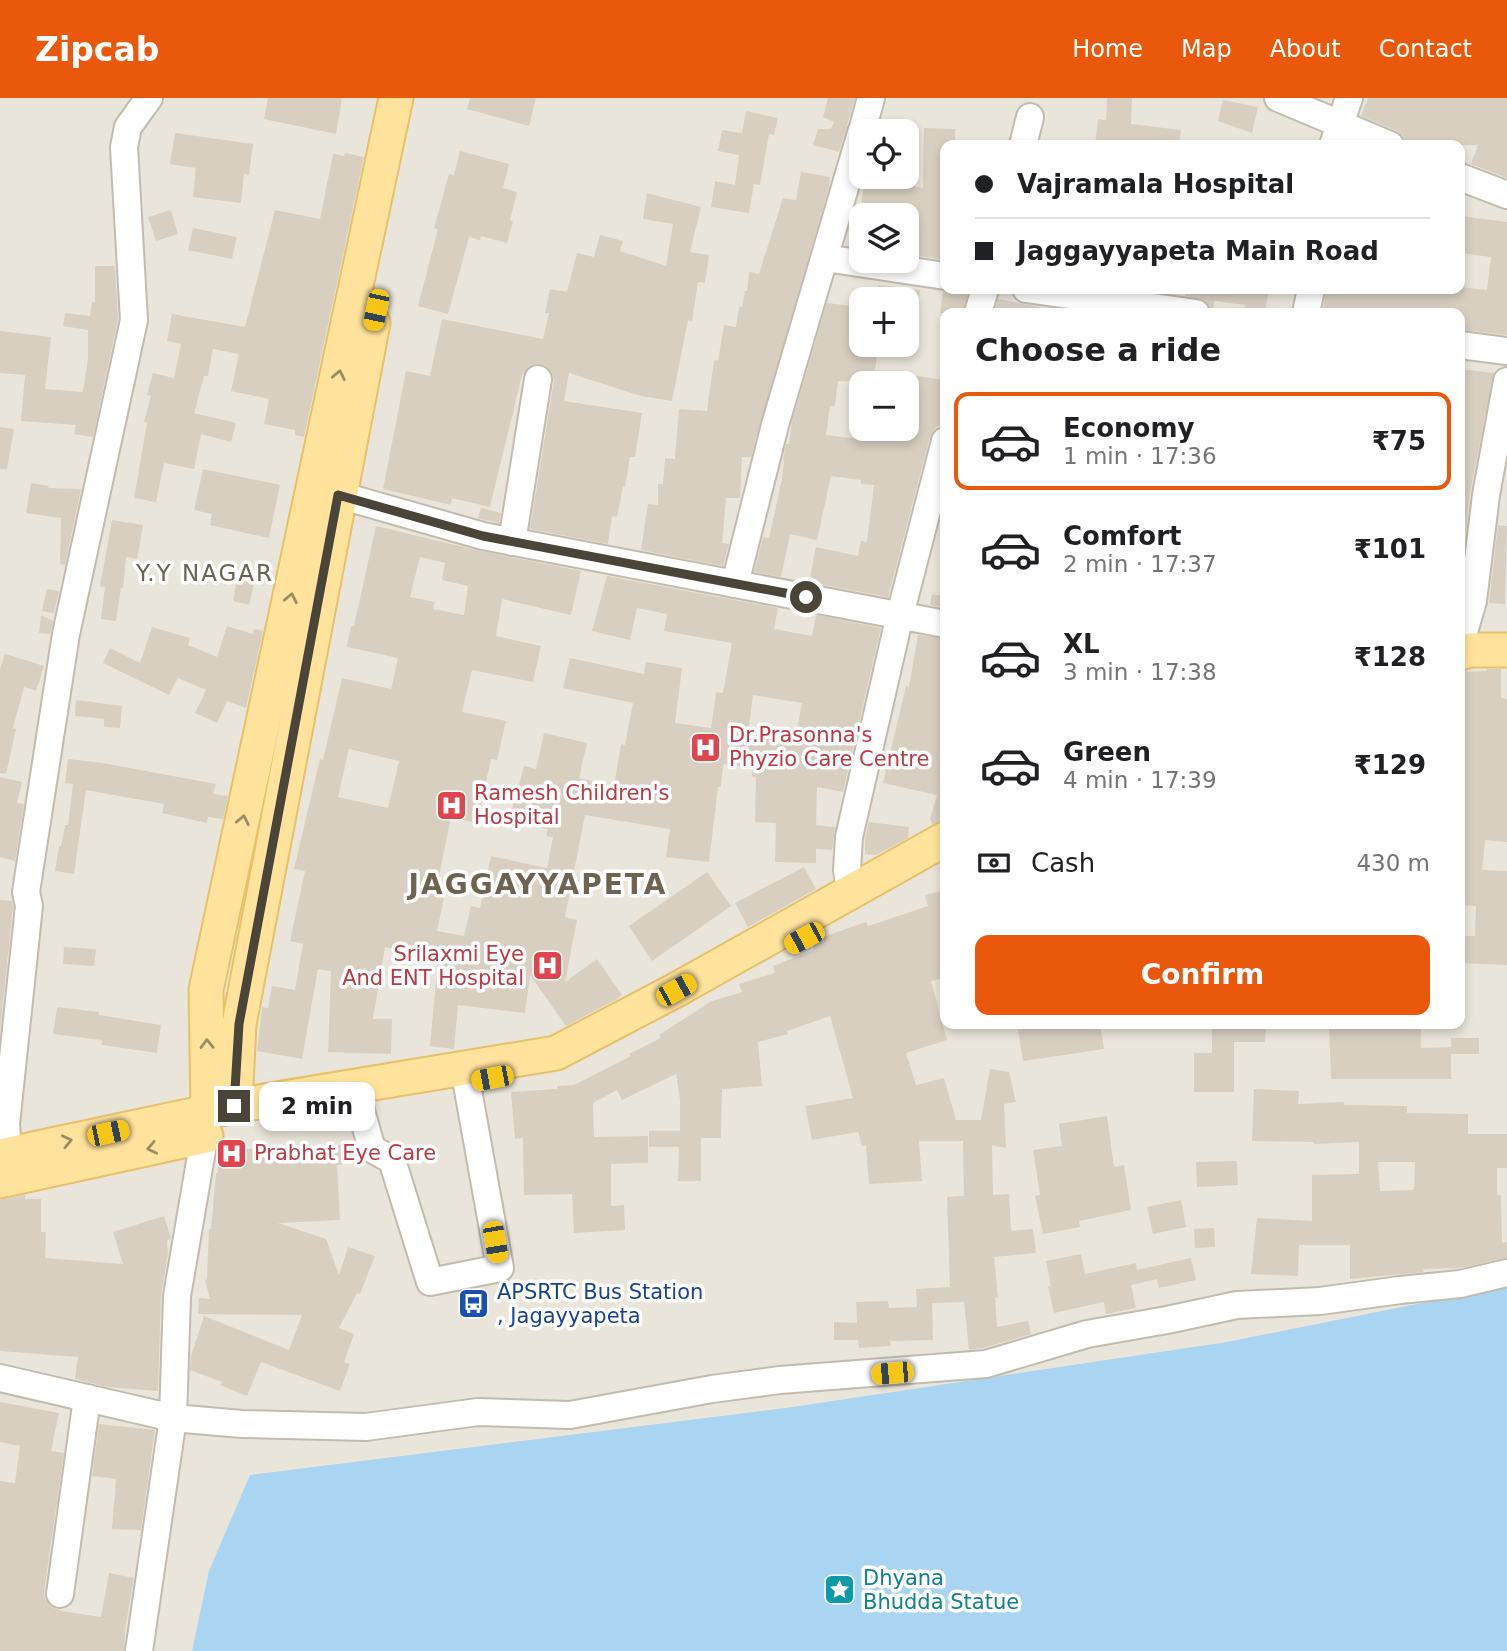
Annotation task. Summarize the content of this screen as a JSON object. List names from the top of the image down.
{
  "districts": ["Y.Y NAGAR", "JAGGAYYAPETA"],
  "places": {
    "hospital": [
      "Dr.Prasonna's Phyzio Care Centre",
      "Ramesh Children's Hospital",
      "Srilaxmi Eye And ENT Hospital",
      "Prabhat Eye Care"
    ],
    "bus stop": ["APSRTC Bus Station , Jagayyapeta"],
    "place": ["Dhyana Bhudda Statue"]
  },
  "page": {
    "header": "Zipcab",
    "nav": [
      "Home",
      "Map",
      "About",
      "Contact"
    ],
    "map_buttons": ["+", "−"],
    "banner": ["Vajramala Hospital", "Jaggayyapeta Main Road"],
    "heading": "Choose a ride",
    "list": [
      {
        "name": "Economy",
        "note": "1 min · 17:36",
        "value": "₹75"
      },
      {
        "name": "Comfort",
        "note": "2 min · 17:37",
        "value": "₹101"
      },
      {
        "name": "XL",
        "note": "3 min · 17:38",
        "value": "₹128"
      },
      {
        "name": "Green",
        "note": "4 min · 17:39",
        "value": "₹129"
      }
    ],
    "pay": ["Cash", "430 m"],
    "buttons": "Confirm",
    "bubble": "2 min"
  }
}
